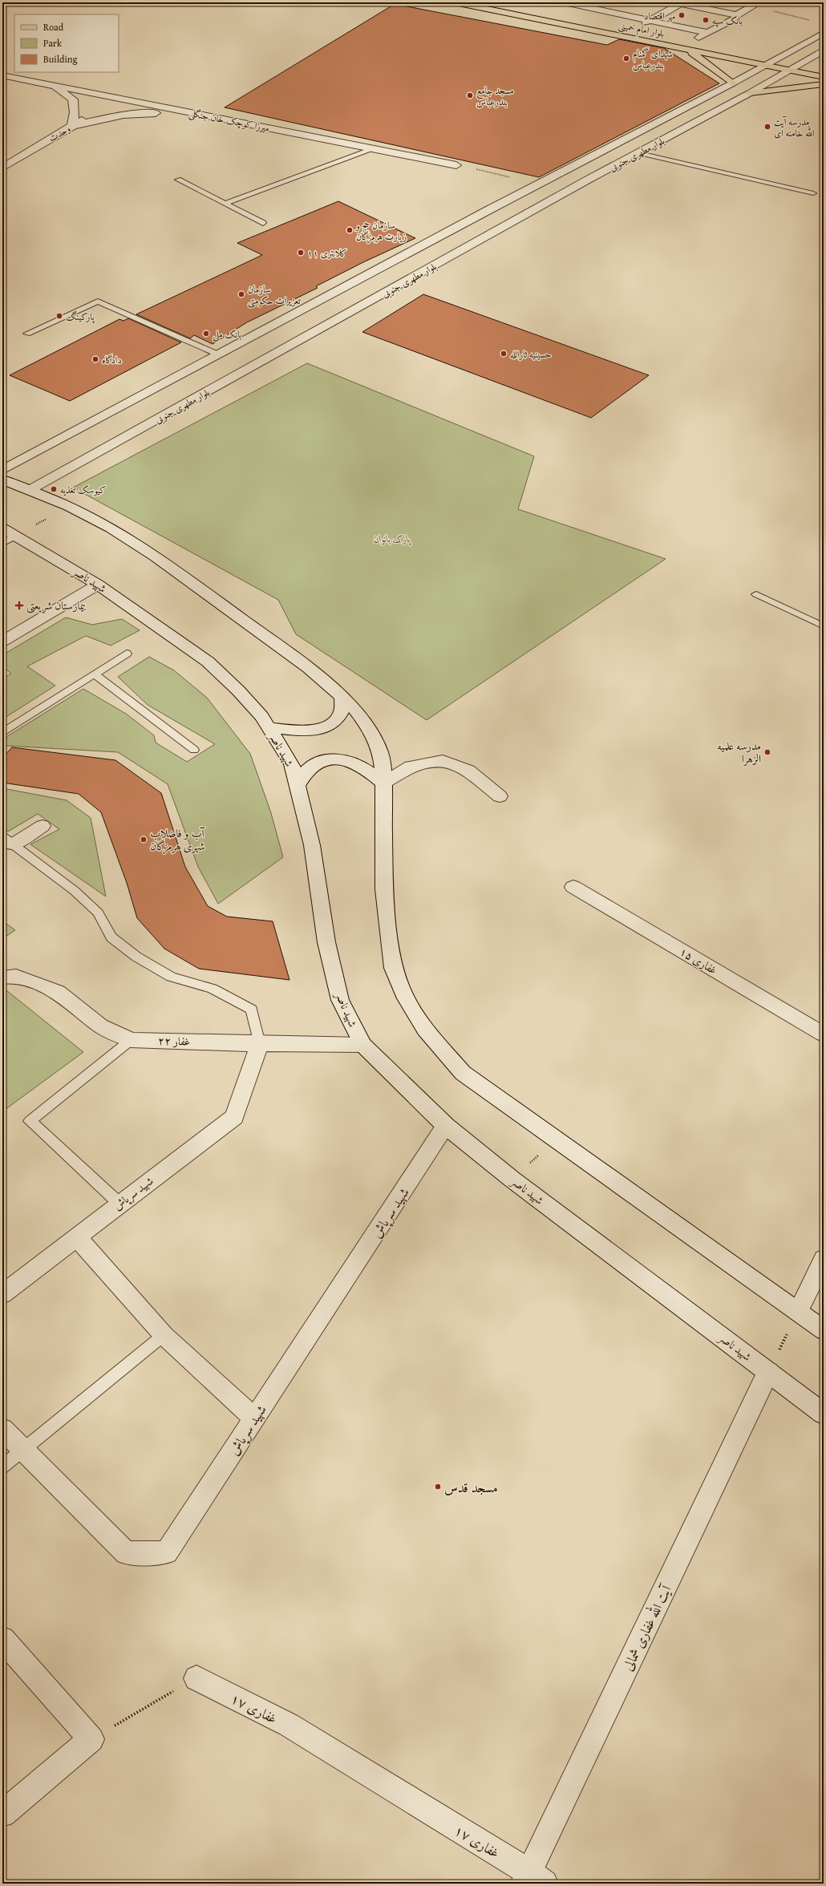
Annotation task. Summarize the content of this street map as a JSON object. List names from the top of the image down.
{
  "streets": {
    "main road": ["بلوار امام خمینی"],
    "street": [
      "میرزا کوچک خان جنگلی",
      "وحدت",
      "بلوار مطهری جنوبی",
      "شهید ناصر",
      "غفاری ۱۵",
      "غفار ۲۲",
      "شهید سرپاش",
      "آیت الله غفاری شمالی",
      "غفاری ۱۷"
    ]
  },
  "crossings": [
    ["بلوار امام خمینی", "بلوار مطهری جنوبی"],
    ["شهید ناصر", "غفار ۲۲"],
    ["شهید ناصر", "شهید سرپاش"],
    ["شهید ناصر", "آیت الله غفاری شمالی"],
    ["غفار ۲۲", "شهید سرپاش"],
    ["آیت الله غفاری شمالی", "غفاری ۱۷"]
  ],
  "parks": ["پارک بانوان"],
  "places": {
    "other": [
      "مهر اقتصاد",
      "بانک سپه",
      "شهدای گمنام بندرعباس",
      "مسجد جامع بندرعباس",
      "مدرسه آیت الله خامنه ای",
      "سازمان حج و زیارت هرمزگان",
      "کلانتری ۱۱",
      "سازمان تعزیرات حکومتی",
      "پارکینگ",
      "بانک ملی",
      "حسینیه ثارالله",
      "دادگاه",
      "کیوسک تغذیه",
      "مدرسه علمیه الزهرا",
      "آب و فاضلاب شهری هرمزگان",
      "مسجد قدس"
    ],
    "health": ["بیمارستان شریعتی"]
  },
  "legend": ["Road", "Park", "Building"]
}
